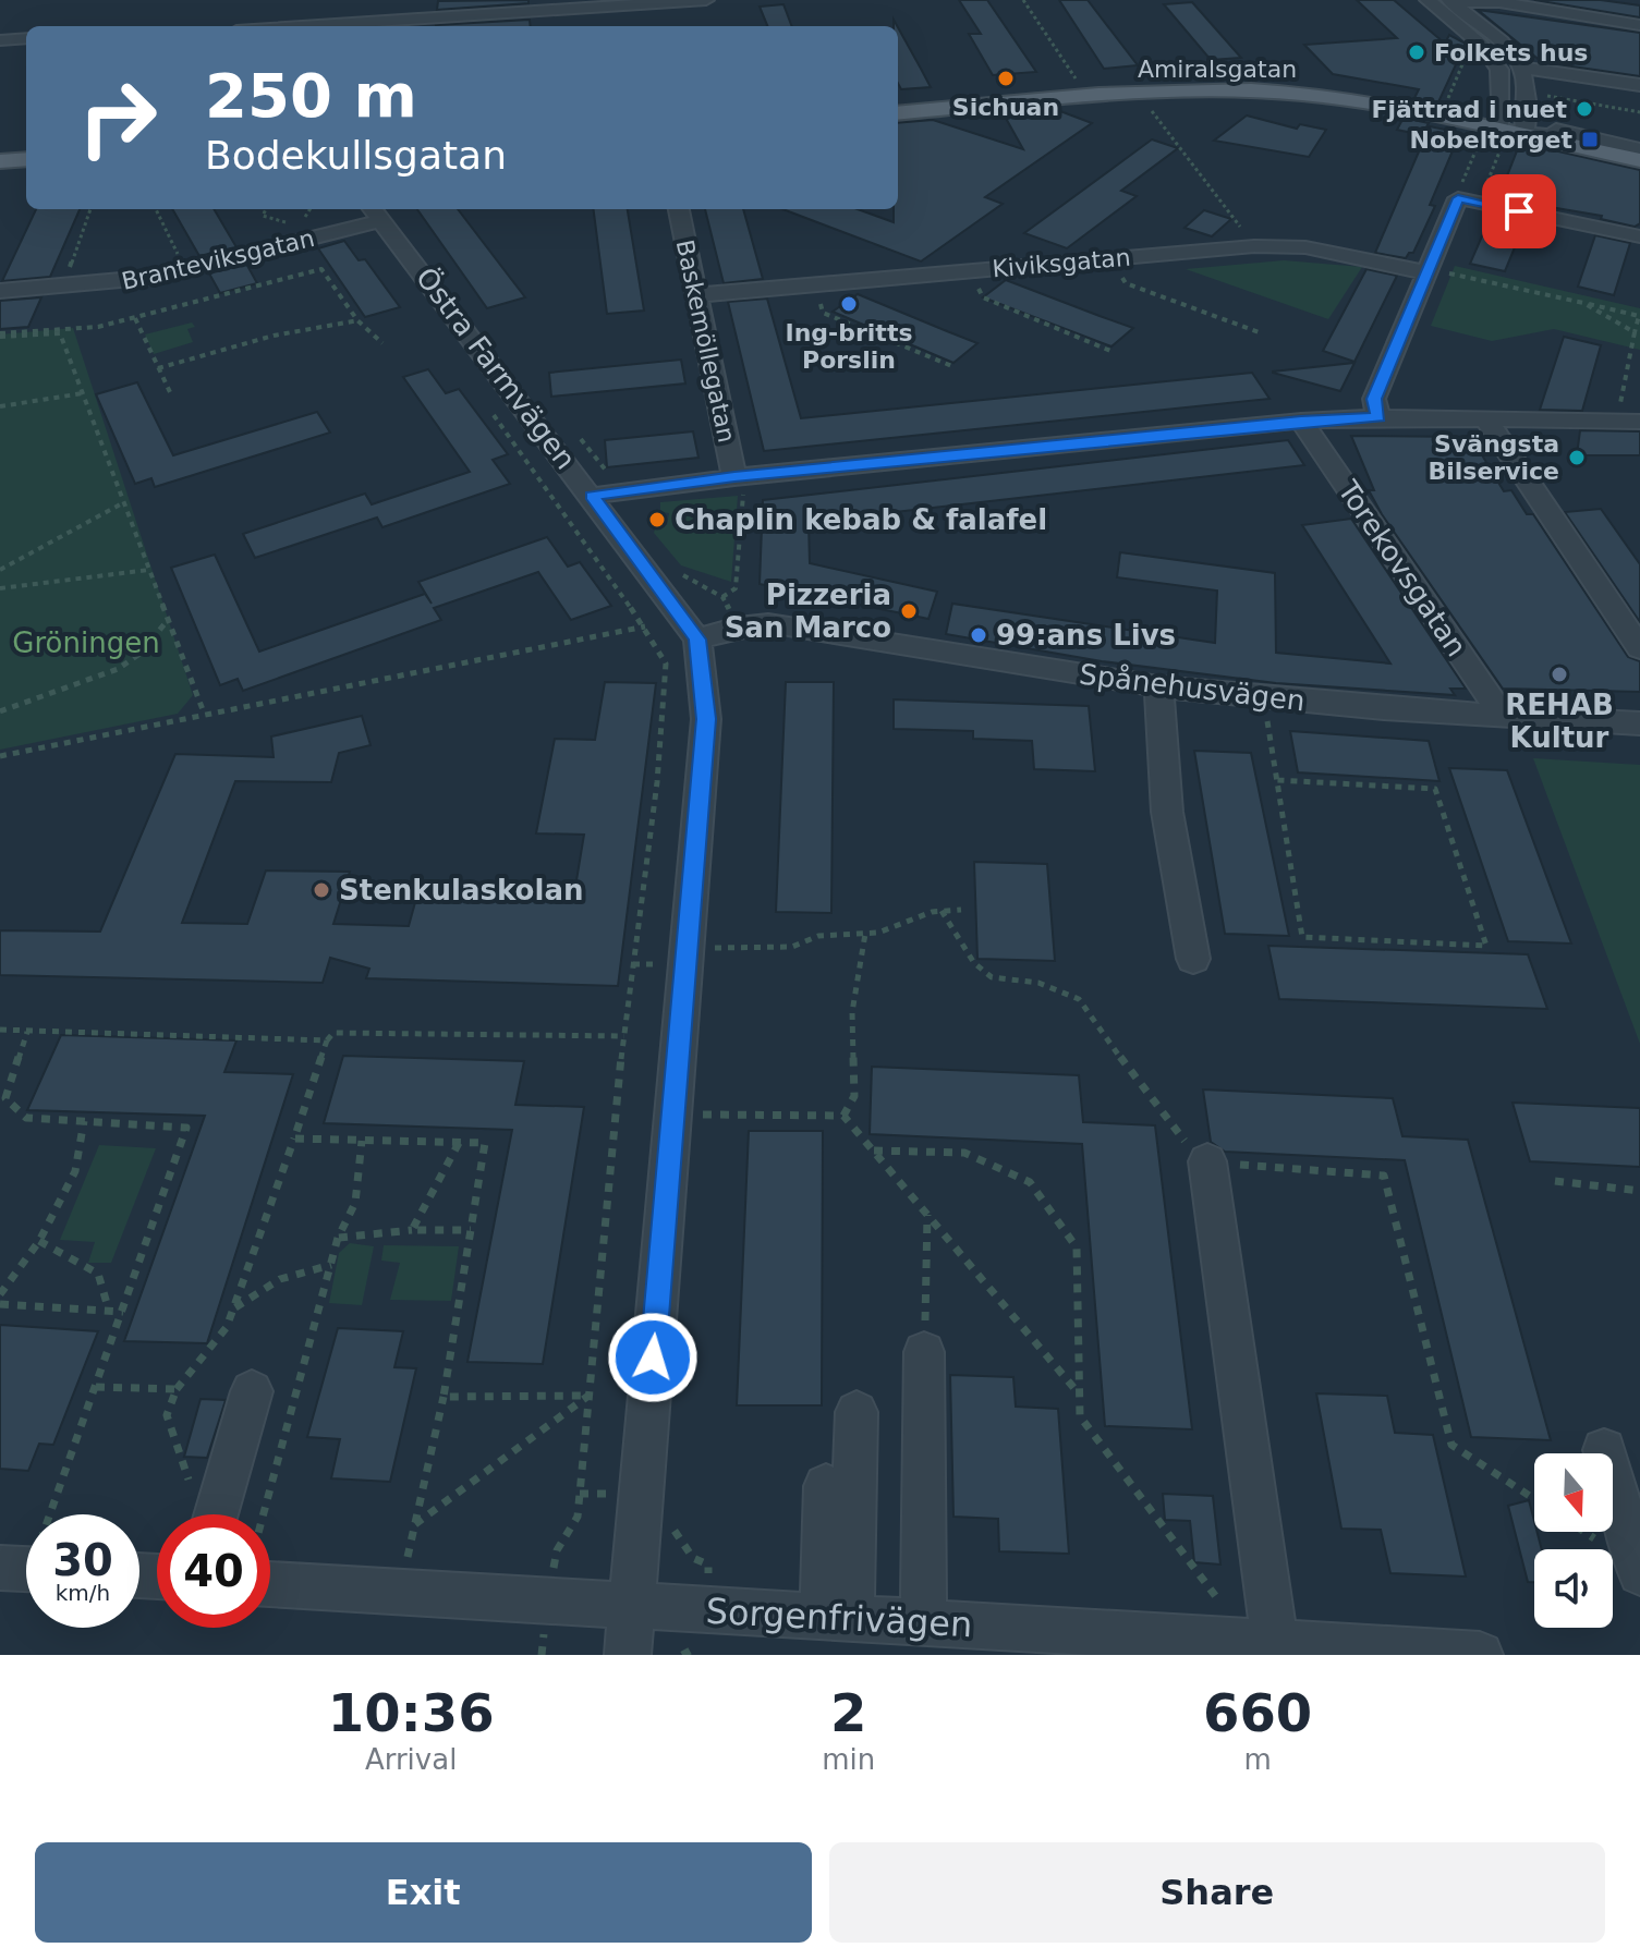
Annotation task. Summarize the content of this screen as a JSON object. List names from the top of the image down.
{
  "streets": {
    "main road": ["Amiralsgatan"],
    "street": [
      "Branteviksgatan",
      "Kiviksgatan",
      "Baskemöllegatan",
      "Östra Farmvägen",
      "Torekovsgatan",
      "Spånehusvägen",
      "Sorgenfrivägen"
    ]
  },
  "crossings": [
    ["Branteviksgatan", "Östra Farmvägen"],
    ["Kiviksgatan", "Baskemöllegatan"],
    ["Östra Farmvägen", "Spånehusvägen"],
    ["Torekovsgatan", "Spånehusvägen"]
  ],
  "parks": ["Gröningen"],
  "places": {
    "other": [
      "Folkets hus",
      "Sichuan",
      "Fjättrad i nuet",
      "Ing-britts Porslin",
      "Svängsta Bilservice",
      "Chaplin kebab & falafel",
      "Pizzeria San Marco",
      "99:ans Livs",
      "REHAB Kultur",
      "Stenkulaskolan"
    ],
    "transit": ["Nobeltorget"]
  },
  "north": "bottom",
  "page": {
    "turn": ["250 m", "Bodekullsgatan"],
    "speed": "30 km/h",
    "limit": "40",
    "eta": [
      "10:36",
      "Arrival",
      "2",
      "min",
      "660",
      "m"
    ],
    "buttons": ["Exit", "Share"]
  }
}
